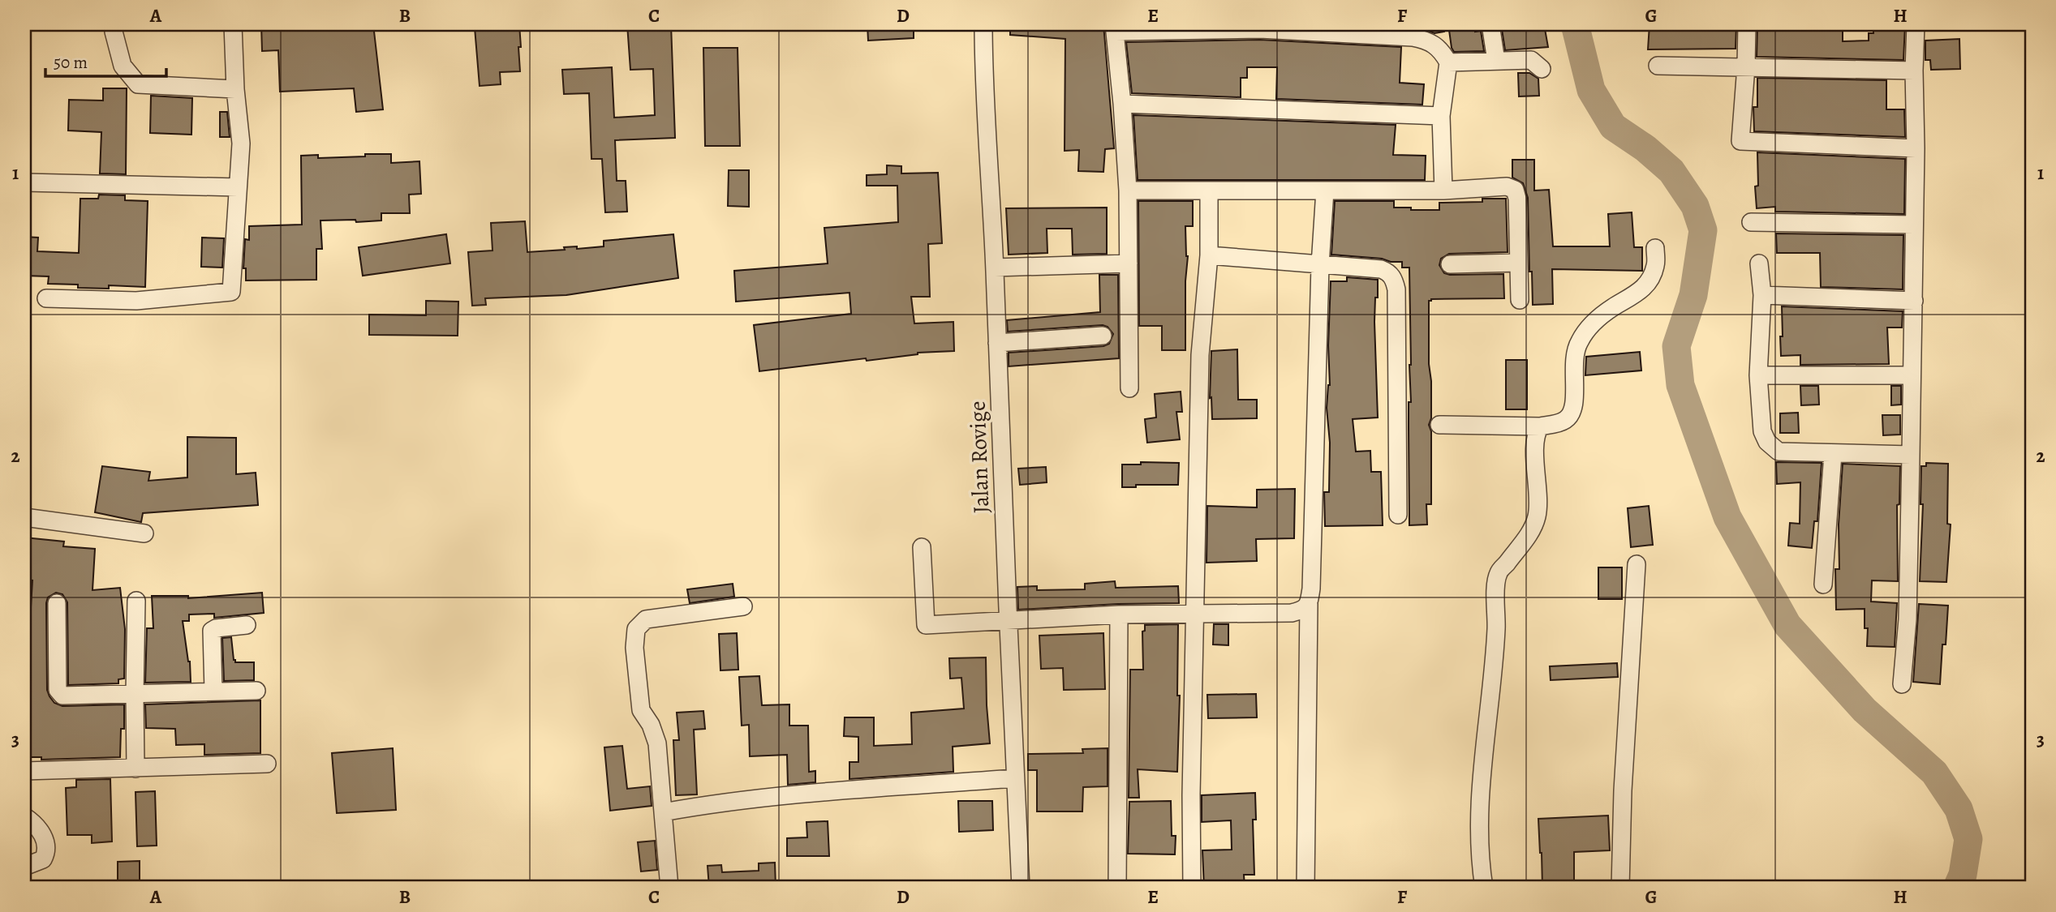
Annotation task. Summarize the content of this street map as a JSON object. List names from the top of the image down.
{
  "streets": {
    "street": ["Jalan Rovige"]
  },
  "scale_bar": "50 m",
  "grid": {
    "columns": [
      "A",
      "B",
      "C",
      "D",
      "E",
      "F",
      "G",
      "H"
    ],
    "rows": ["1", "2", "3"]
  }
}
